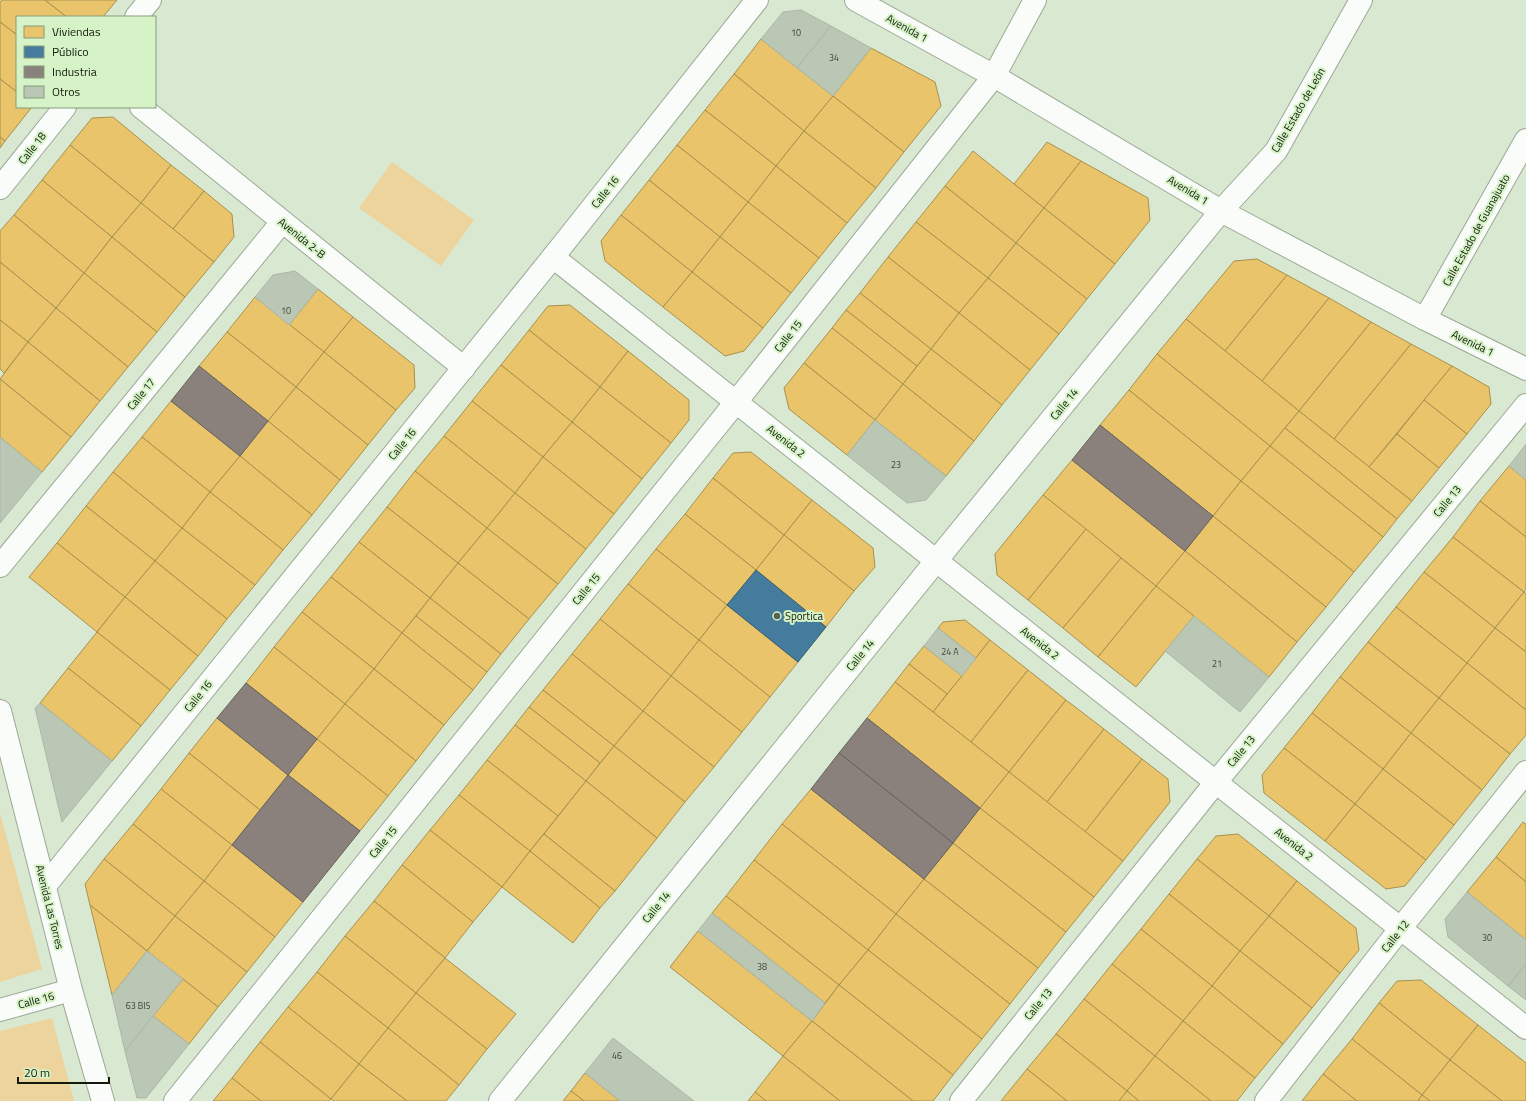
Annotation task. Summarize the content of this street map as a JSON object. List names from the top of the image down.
{
  "streets": {
    "street": [
      "Avenida 1",
      "Calle Estado de León",
      "Calle 18",
      "Calle 16",
      "Calle Estado de Guanajuato",
      "Avenida 2-B",
      "Calle 15",
      "Calle 17",
      "Calle 14",
      "Avenida 2",
      "Calle 13",
      "Avenida Las Torres",
      "Calle 12"
    ]
  },
  "crossings": [
    ["Avenida 1", "Calle Estado de León"],
    ["Avenida 1", "Calle Estado de Guanajuato"],
    ["Avenida 1", "Calle 15"],
    ["Avenida 1", "Calle 14"],
    ["Calle Estado de León", "Calle 14"],
    ["Calle 16", "Avenida 2-B"],
    ["Calle 16", "Avenida 2"],
    ["Calle 16", "Avenida Las Torres"],
    ["Avenida 2-B", "Calle 17"],
    ["Calle 15", "Avenida 2"],
    ["Calle 14", "Avenida 2"],
    ["Avenida 2", "Calle 13"],
    ["Avenida 2", "Calle 12"]
  ],
  "places": ["Sportica"],
  "house_numbers": [
    "10",
    "34",
    "10",
    "23",
    "24 A",
    "21",
    "30",
    "38",
    "63 BIS",
    "46"
  ],
  "legend": [
    "Viviendas",
    "Público",
    "Industria",
    "Otros"
  ],
  "scale_bar": "20 m"
}
